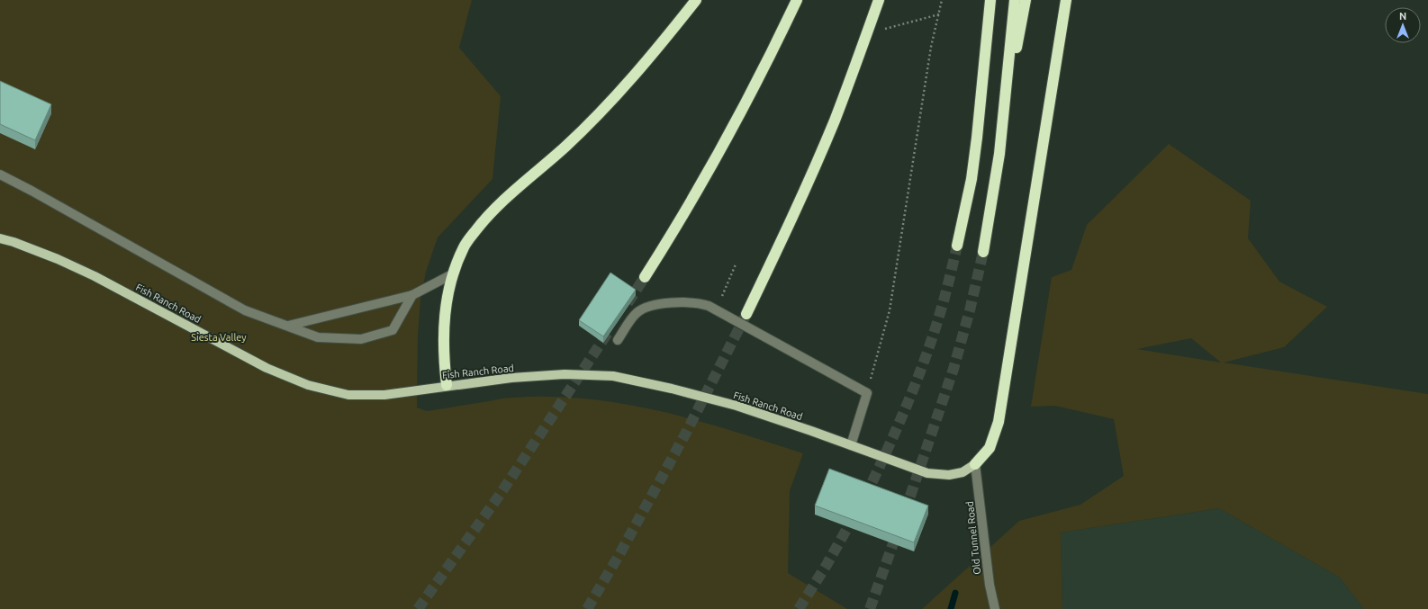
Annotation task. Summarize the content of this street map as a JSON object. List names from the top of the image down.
{
  "streets": {
    "main road": ["Fish Ranch Road"],
    "street": ["Old Tunnel Road"]
  },
  "crossings": [
    ["Fish Ranch Road", "Old Tunnel Road"]
  ],
  "parks": ["Siesta Valley"],
  "north": "top"
}
